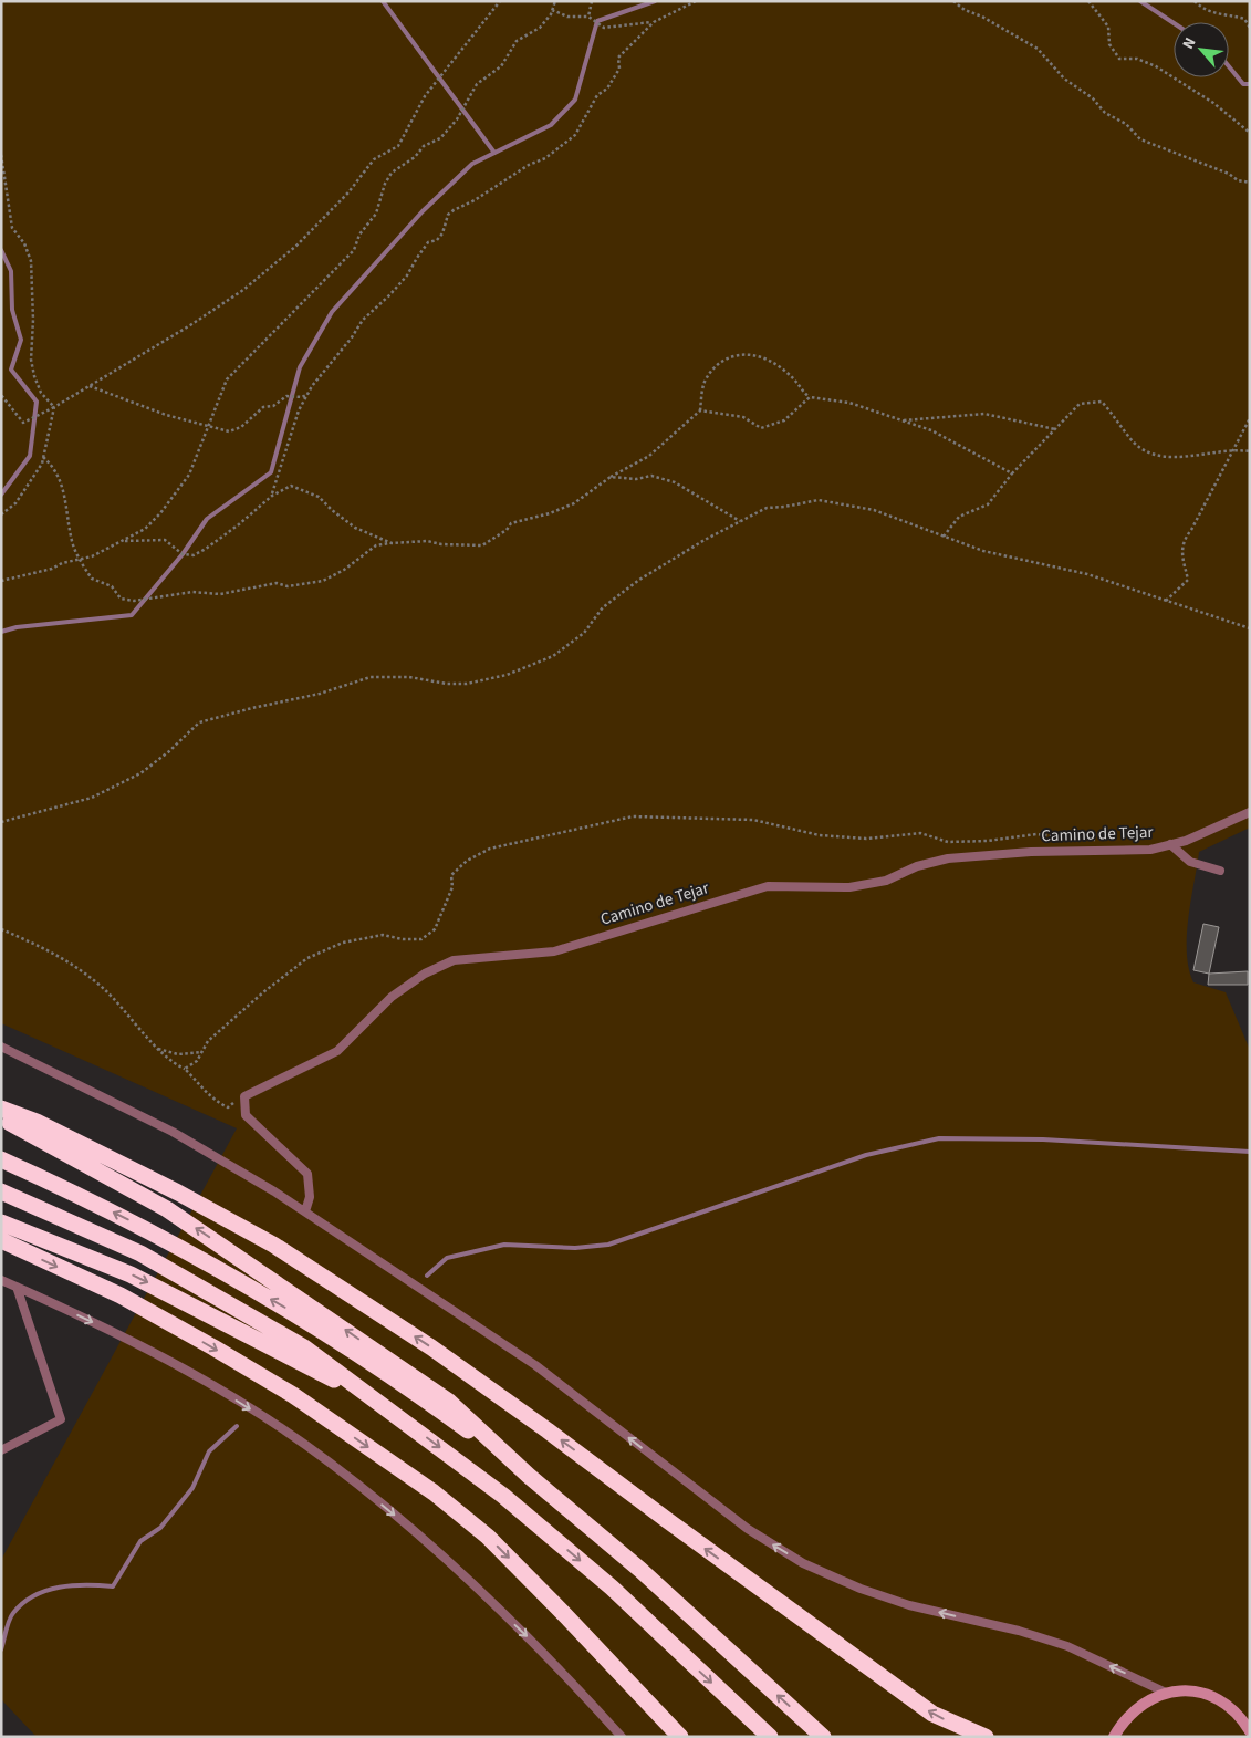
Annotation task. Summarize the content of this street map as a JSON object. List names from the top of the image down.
{
  "streets": {
    "lane": ["Camino de Tejar"]
  },
  "north": "top left"
}
